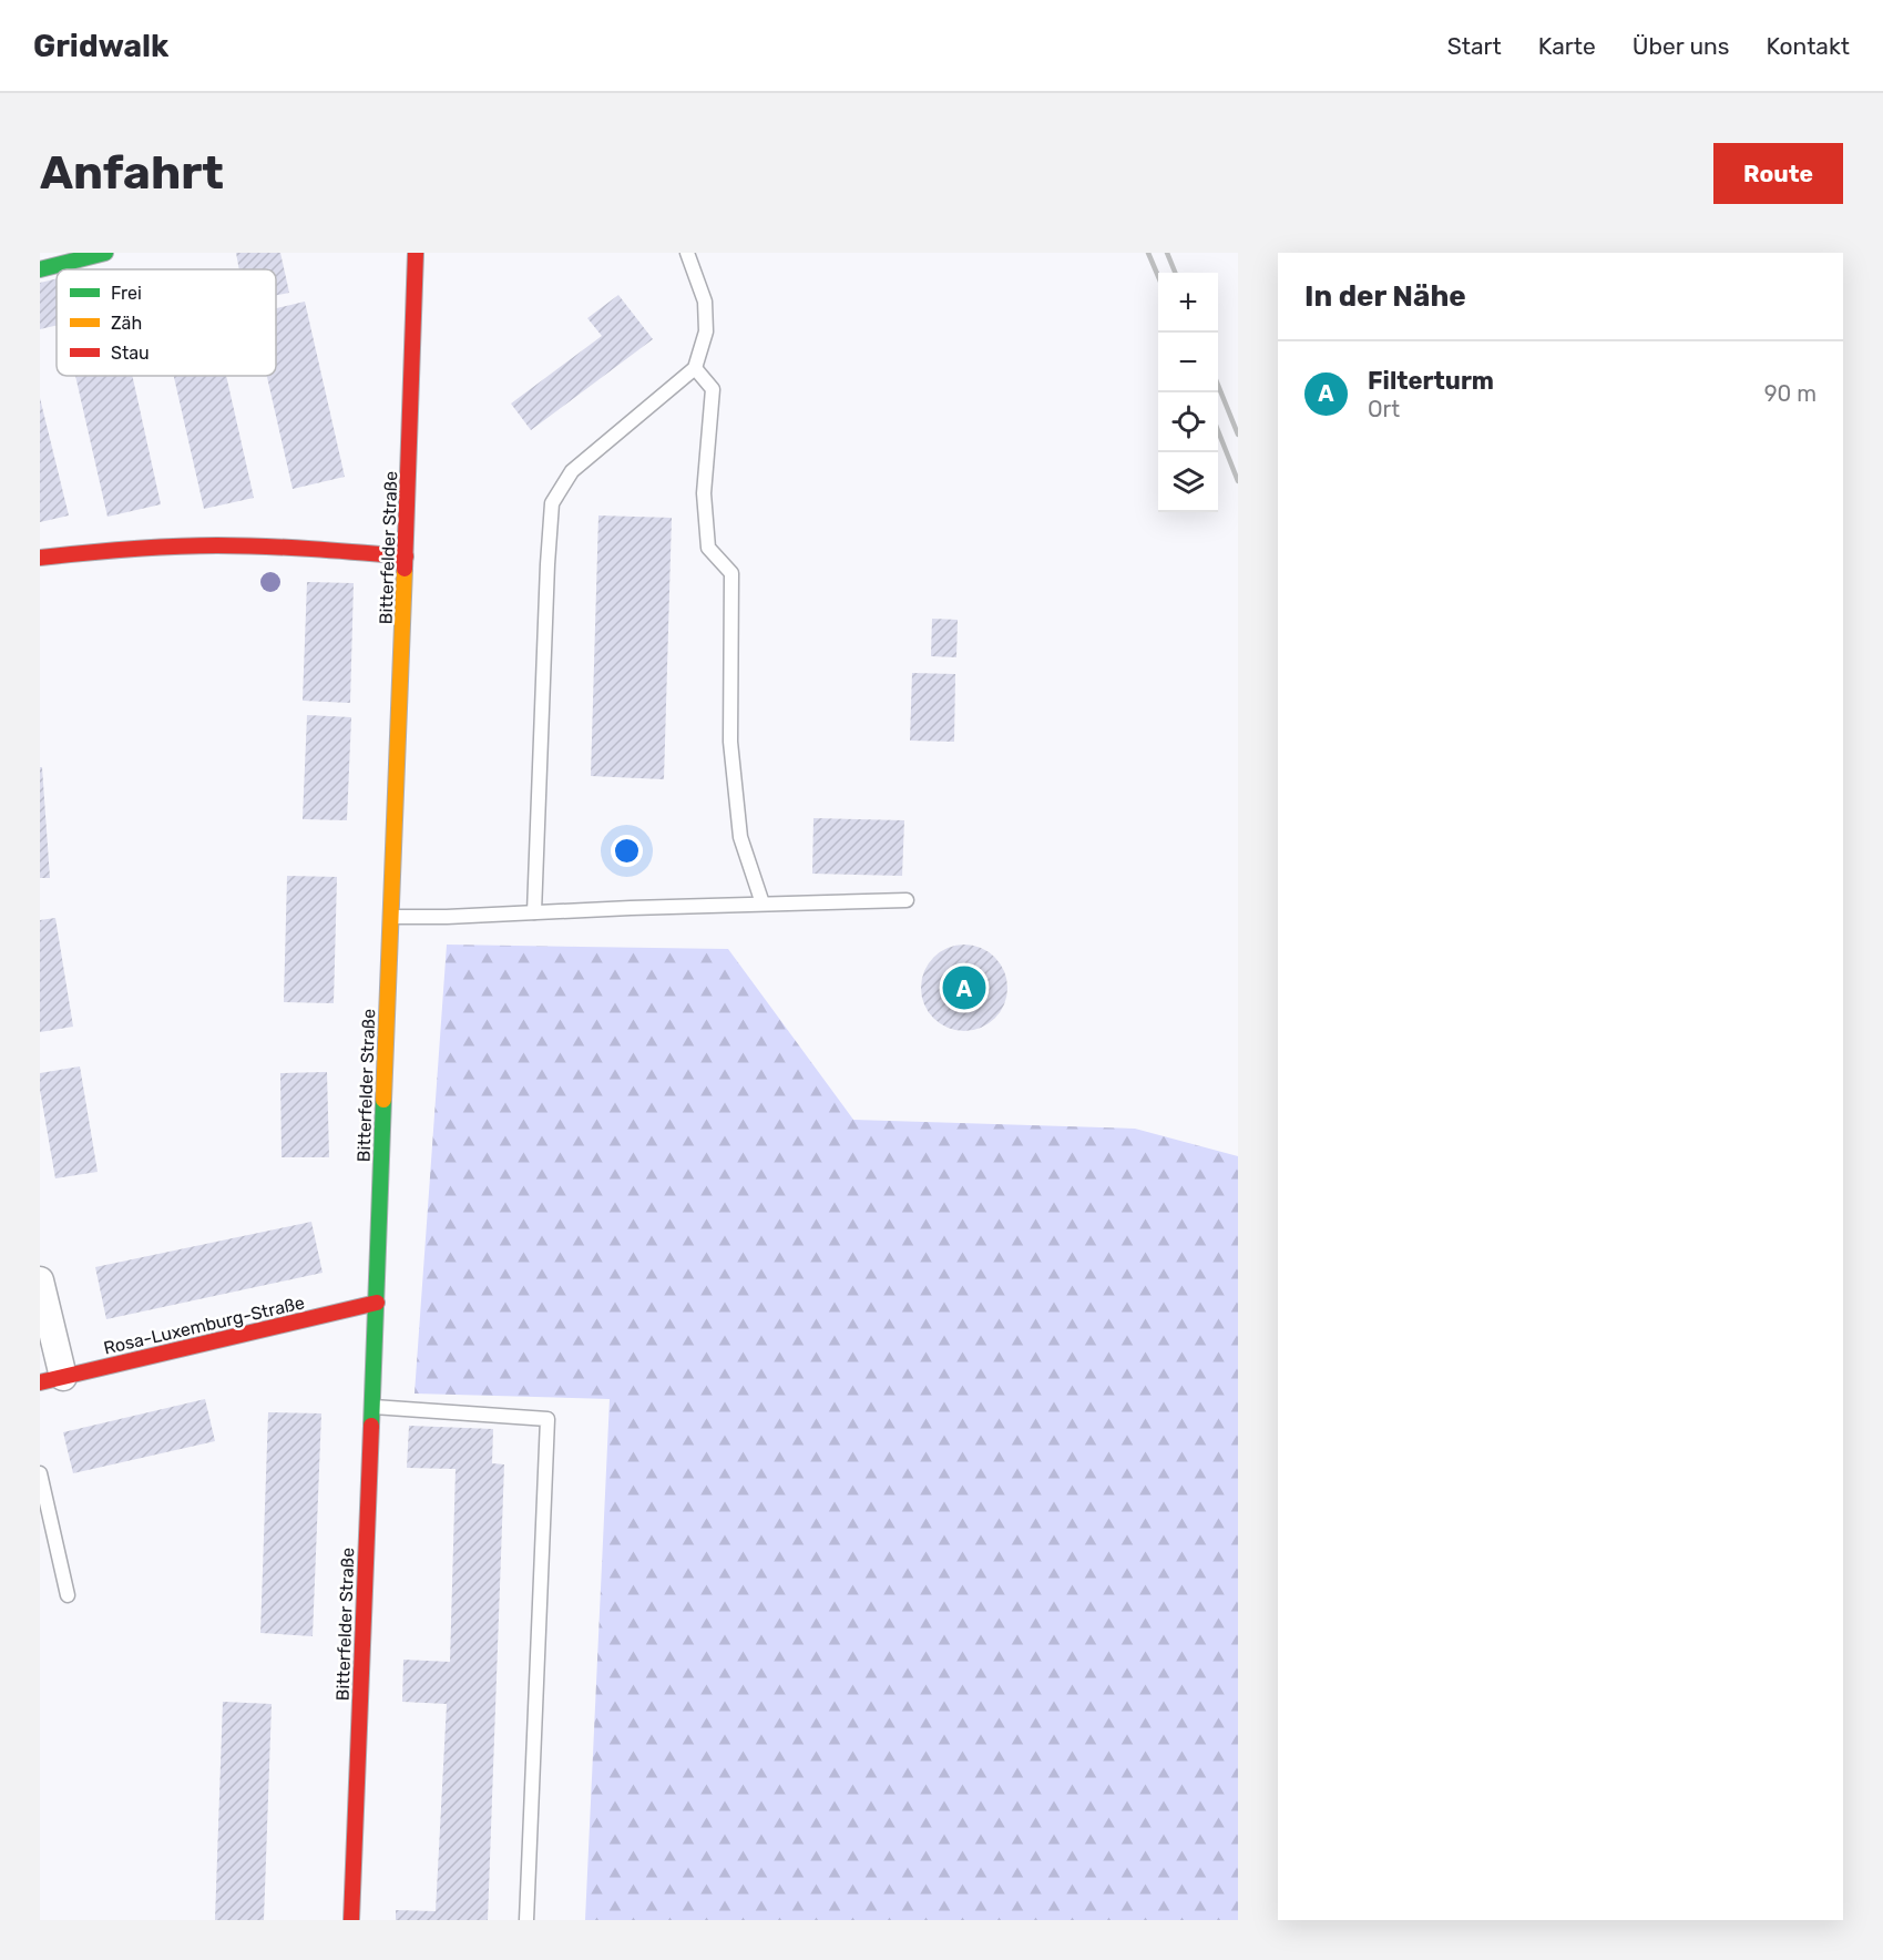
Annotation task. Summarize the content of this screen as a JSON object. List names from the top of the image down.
{
  "streets": {
    "main road": ["Bitterfelder Straße", "Rosa-Luxemburg-Straße"]
  },
  "crossings": [
    ["Bitterfelder Straße", "Rosa-Luxemburg-Straße"]
  ],
  "legend": ["Frei", "Zäh", "Stau"],
  "page": {
    "header": "Gridwalk",
    "nav": [
      "Start",
      "Karte",
      "Über uns",
      "Kontakt"
    ],
    "buttons": "Route",
    "title": "Anfahrt",
    "heading": "In der Nähe",
    "map_buttons": ["+", "−"],
    "list": [
      {
        "mark": "A",
        "name": "Filterturm",
        "note": "Ort",
        "value": "90 m"
      }
    ],
    "pins": "A"
  }
}
